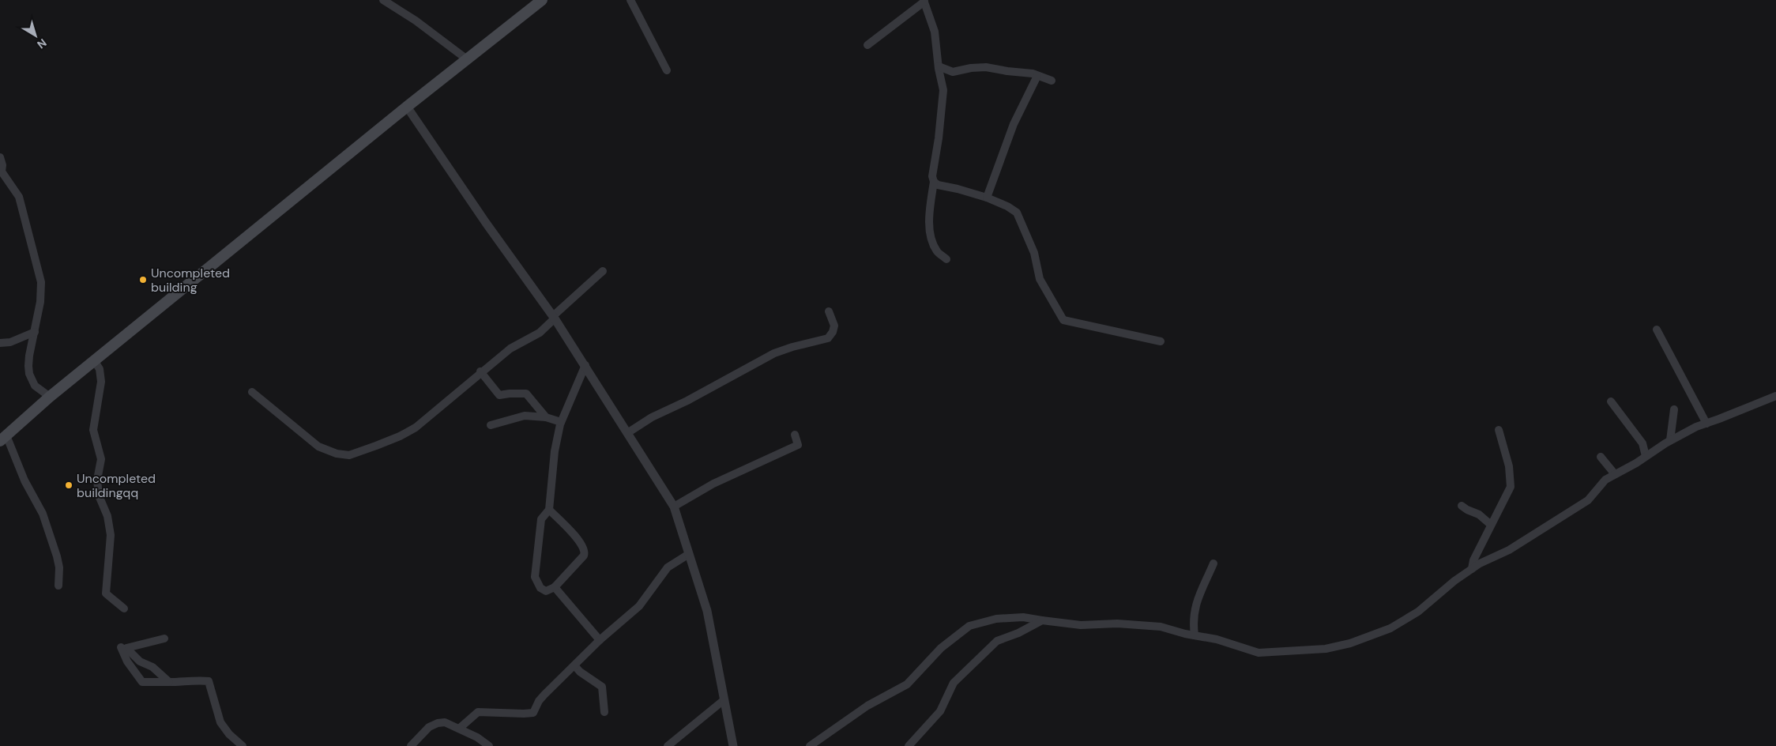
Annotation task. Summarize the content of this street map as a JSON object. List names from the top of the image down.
{
  "places": ["Uncompleted building", "Uncompleted buildingqq"],
  "north": "bottom right"
}
